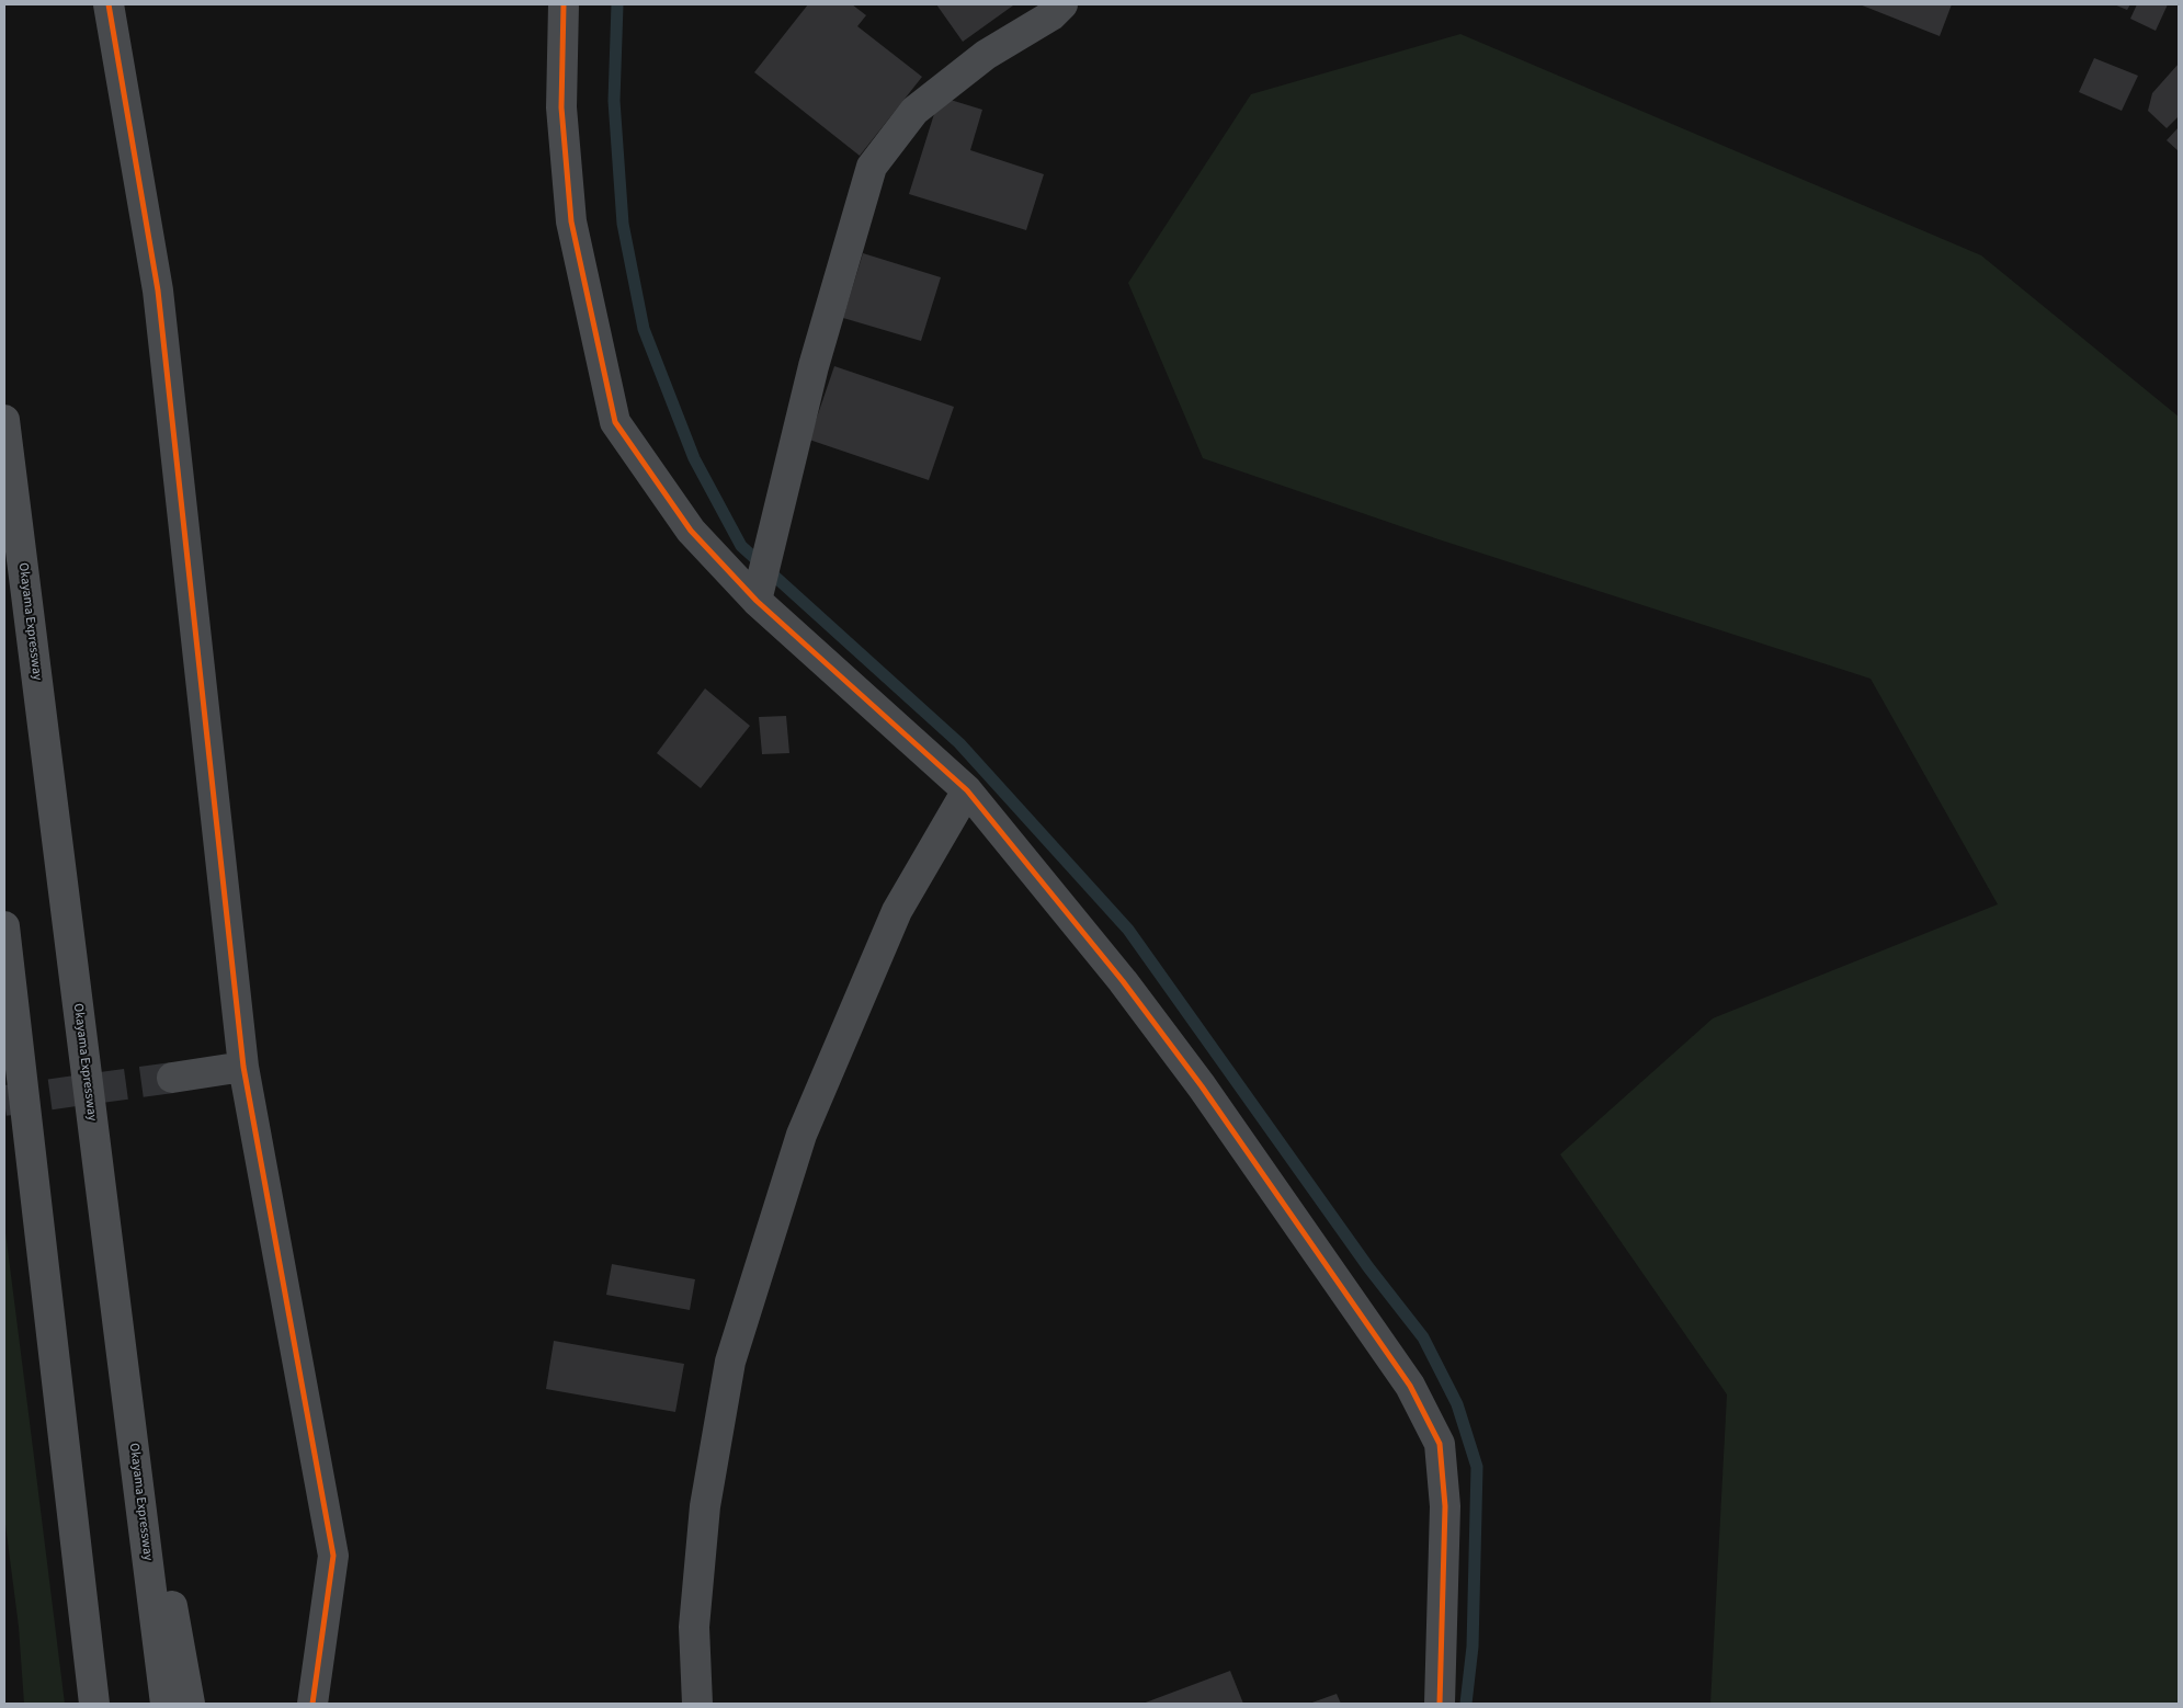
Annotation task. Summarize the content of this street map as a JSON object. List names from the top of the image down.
{
  "streets": {
    "highway": ["Okayama Expressway"]
  }
}
